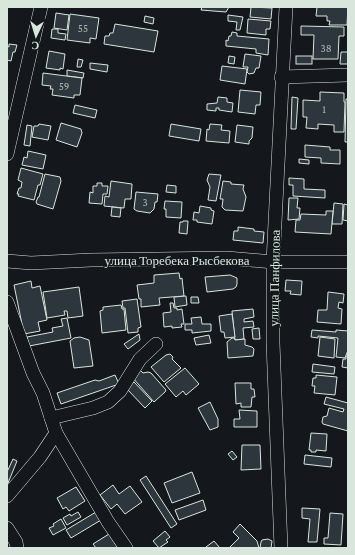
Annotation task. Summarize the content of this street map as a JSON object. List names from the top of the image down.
{
  "streets": {
    "street": ["улица Торебека Рысбекова", "улица Панфилова"]
  },
  "crossings": [
    ["улица Торебека Рысбекова", "улица Панфилова"]
  ],
  "house_numbers": [
    "55",
    "38",
    "59",
    "1",
    "3"
  ],
  "north": "bottom"
}
